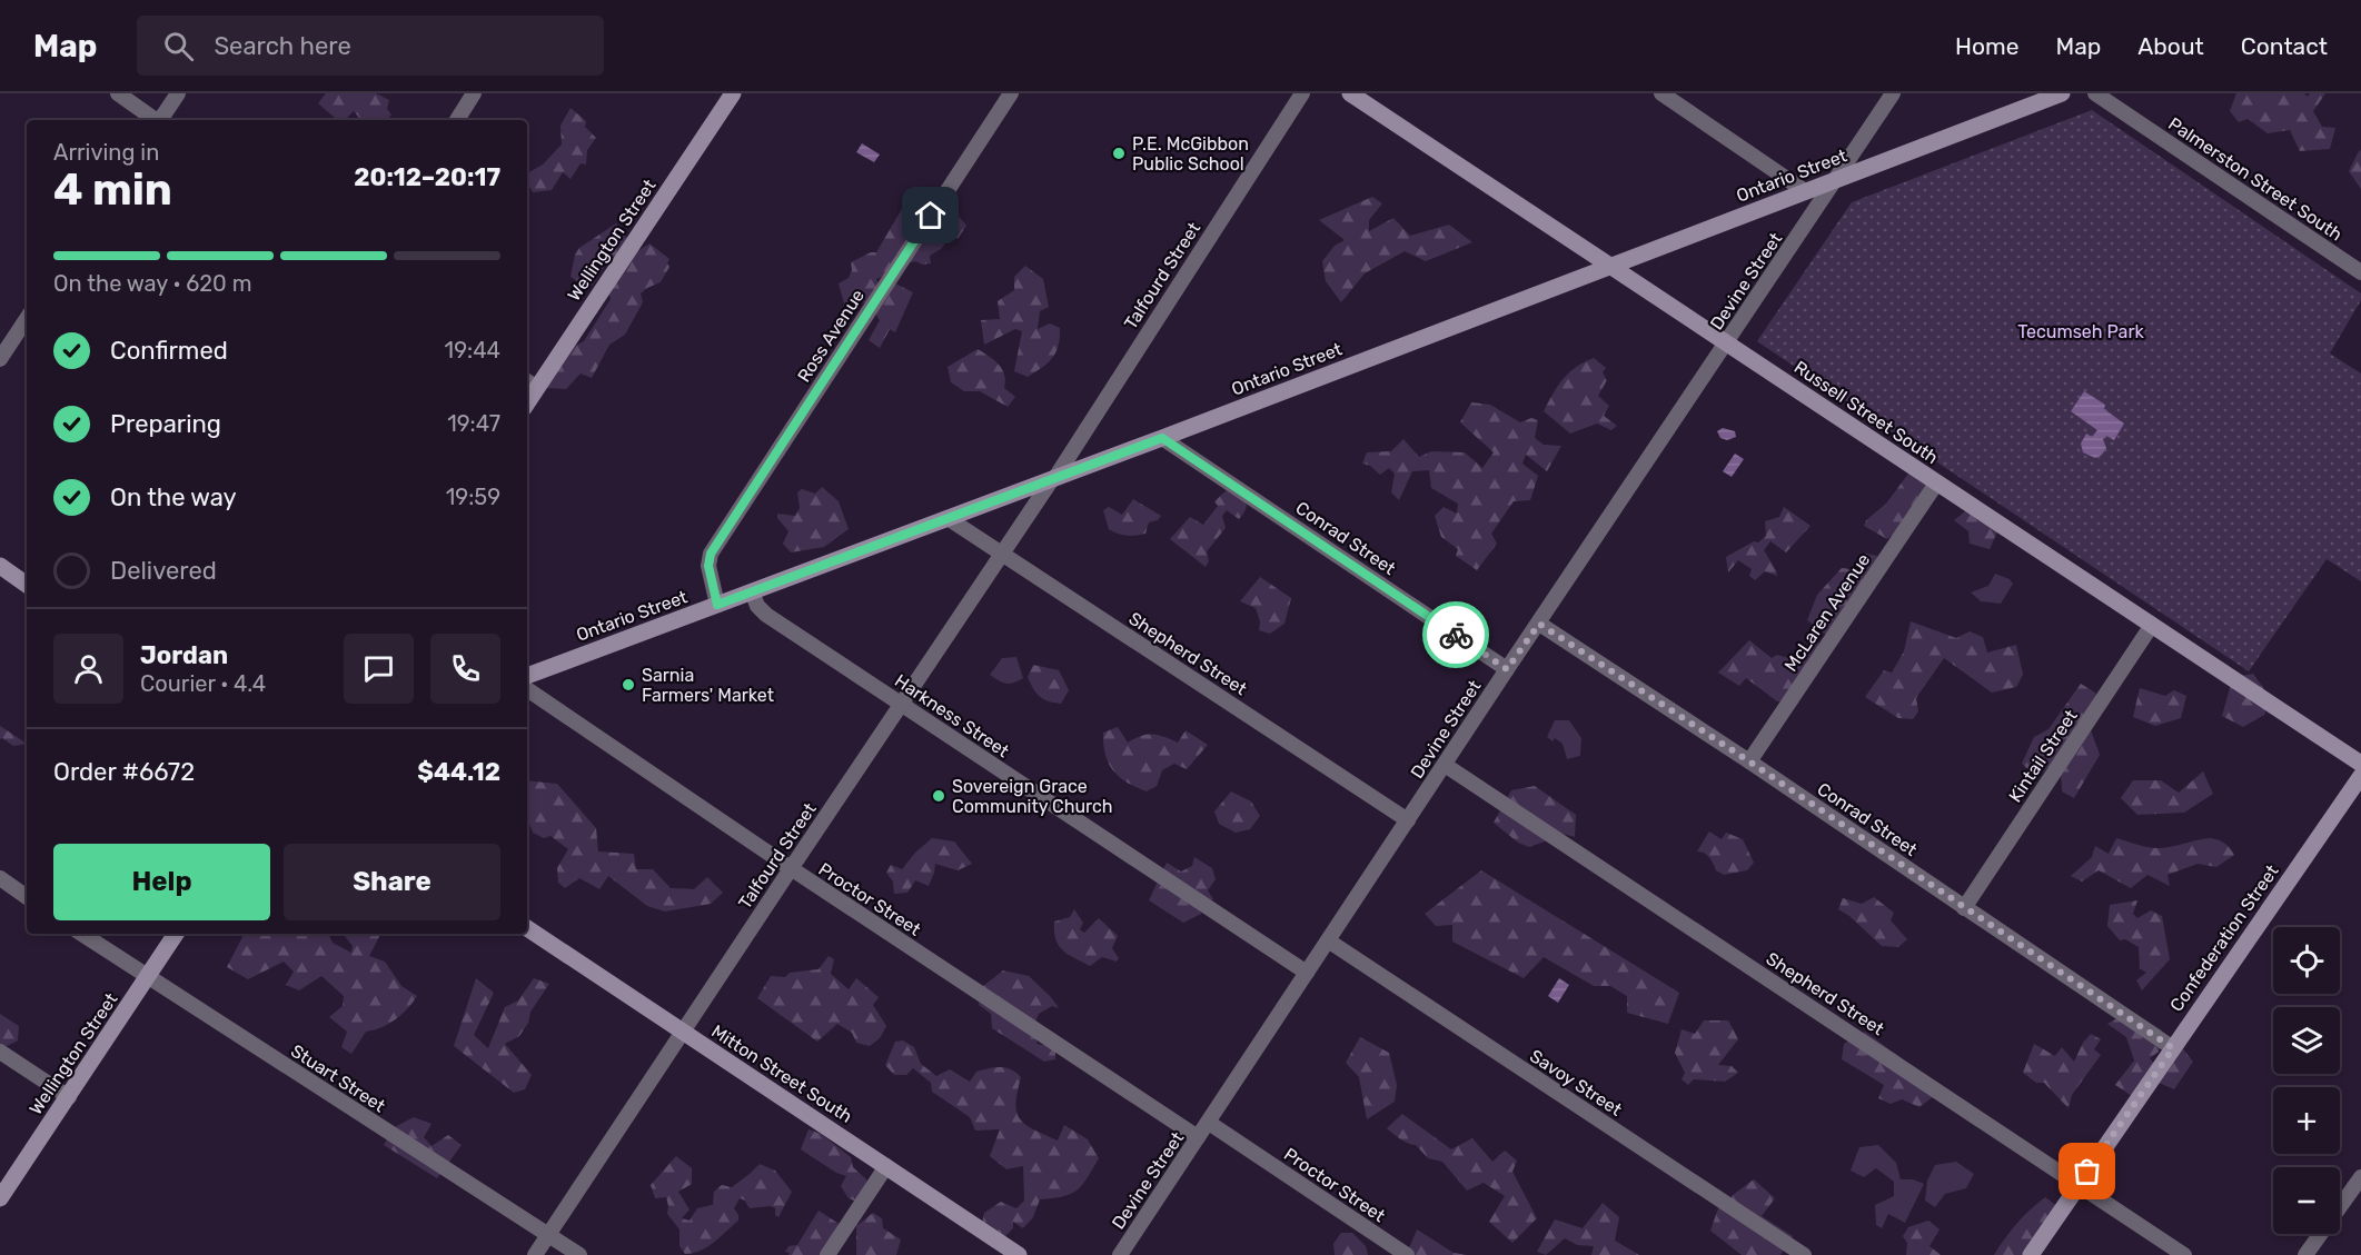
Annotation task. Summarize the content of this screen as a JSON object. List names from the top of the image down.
{
  "streets": {
    "street": [
      "Ontario Street",
      "Palmerston Street South",
      "Wellington Street",
      "Talfourd Street",
      "Devine Street",
      "Ross Avenue",
      "Russell Street South",
      "Conrad Street",
      "McLaren Avenue",
      "Shepherd Street",
      "Harkness Street",
      "Kintail Street",
      "Proctor Street",
      "Confederation Street",
      "Mitton Street South",
      "Stuart Street",
      "Savoy Street"
    ]
  },
  "crossings": [
    ["Ontario Street", "Talfourd Street"],
    ["Ontario Street", "Devine Street"],
    ["Ontario Street", "Ross Avenue"],
    ["Ontario Street", "Russell Street South"],
    ["Ontario Street", "Conrad Street"],
    ["Ontario Street", "Shepherd Street"],
    ["Ontario Street", "Harkness Street"],
    ["Wellington Street", "Stuart Street"],
    ["Talfourd Street", "Shepherd Street"],
    ["Talfourd Street", "Harkness Street"],
    ["Talfourd Street", "Proctor Street"],
    ["Talfourd Street", "Mitton Street South"],
    ["Talfourd Street", "Stuart Street"],
    ["Devine Street", "Russell Street South"],
    ["Devine Street", "Conrad Street"],
    ["Devine Street", "Shepherd Street"],
    ["Devine Street", "Harkness Street"],
    ["Devine Street", "Proctor Street"],
    ["Devine Street", "Savoy Street"],
    ["Russell Street South", "McLaren Avenue"],
    ["Russell Street South", "Kintail Street"],
    ["Conrad Street", "McLaren Avenue"],
    ["Conrad Street", "Kintail Street"],
    ["Conrad Street", "Confederation Street"],
    ["Shepherd Street", "Confederation Street"]
  ],
  "parks": ["Tecumseh Park"],
  "places": ["P.E. McGibbon Public School", "Sarnia Farmers' Market", "Sovereign Grace Community Church"],
  "page": {
    "header": "Map",
    "search": "Search here",
    "nav": [
      "Home",
      "Map",
      "About",
      "Contact"
    ],
    "heading": ["4 min", "Arriving in", "20:12–20:17"],
    "panel": [
      "Jordan",
      "Courier · 4.4",
      "Order #6672",
      "$44.12"
    ],
    "bar": "On the way · 620 m",
    "list": [
      ["Confirmed", "19:44"],
      ["Preparing", "19:47"],
      ["On the way", "19:59"],
      "Delivered"
    ],
    "buttons": ["Help", "Share"],
    "map_buttons": ["+", "−"]
  }
}
